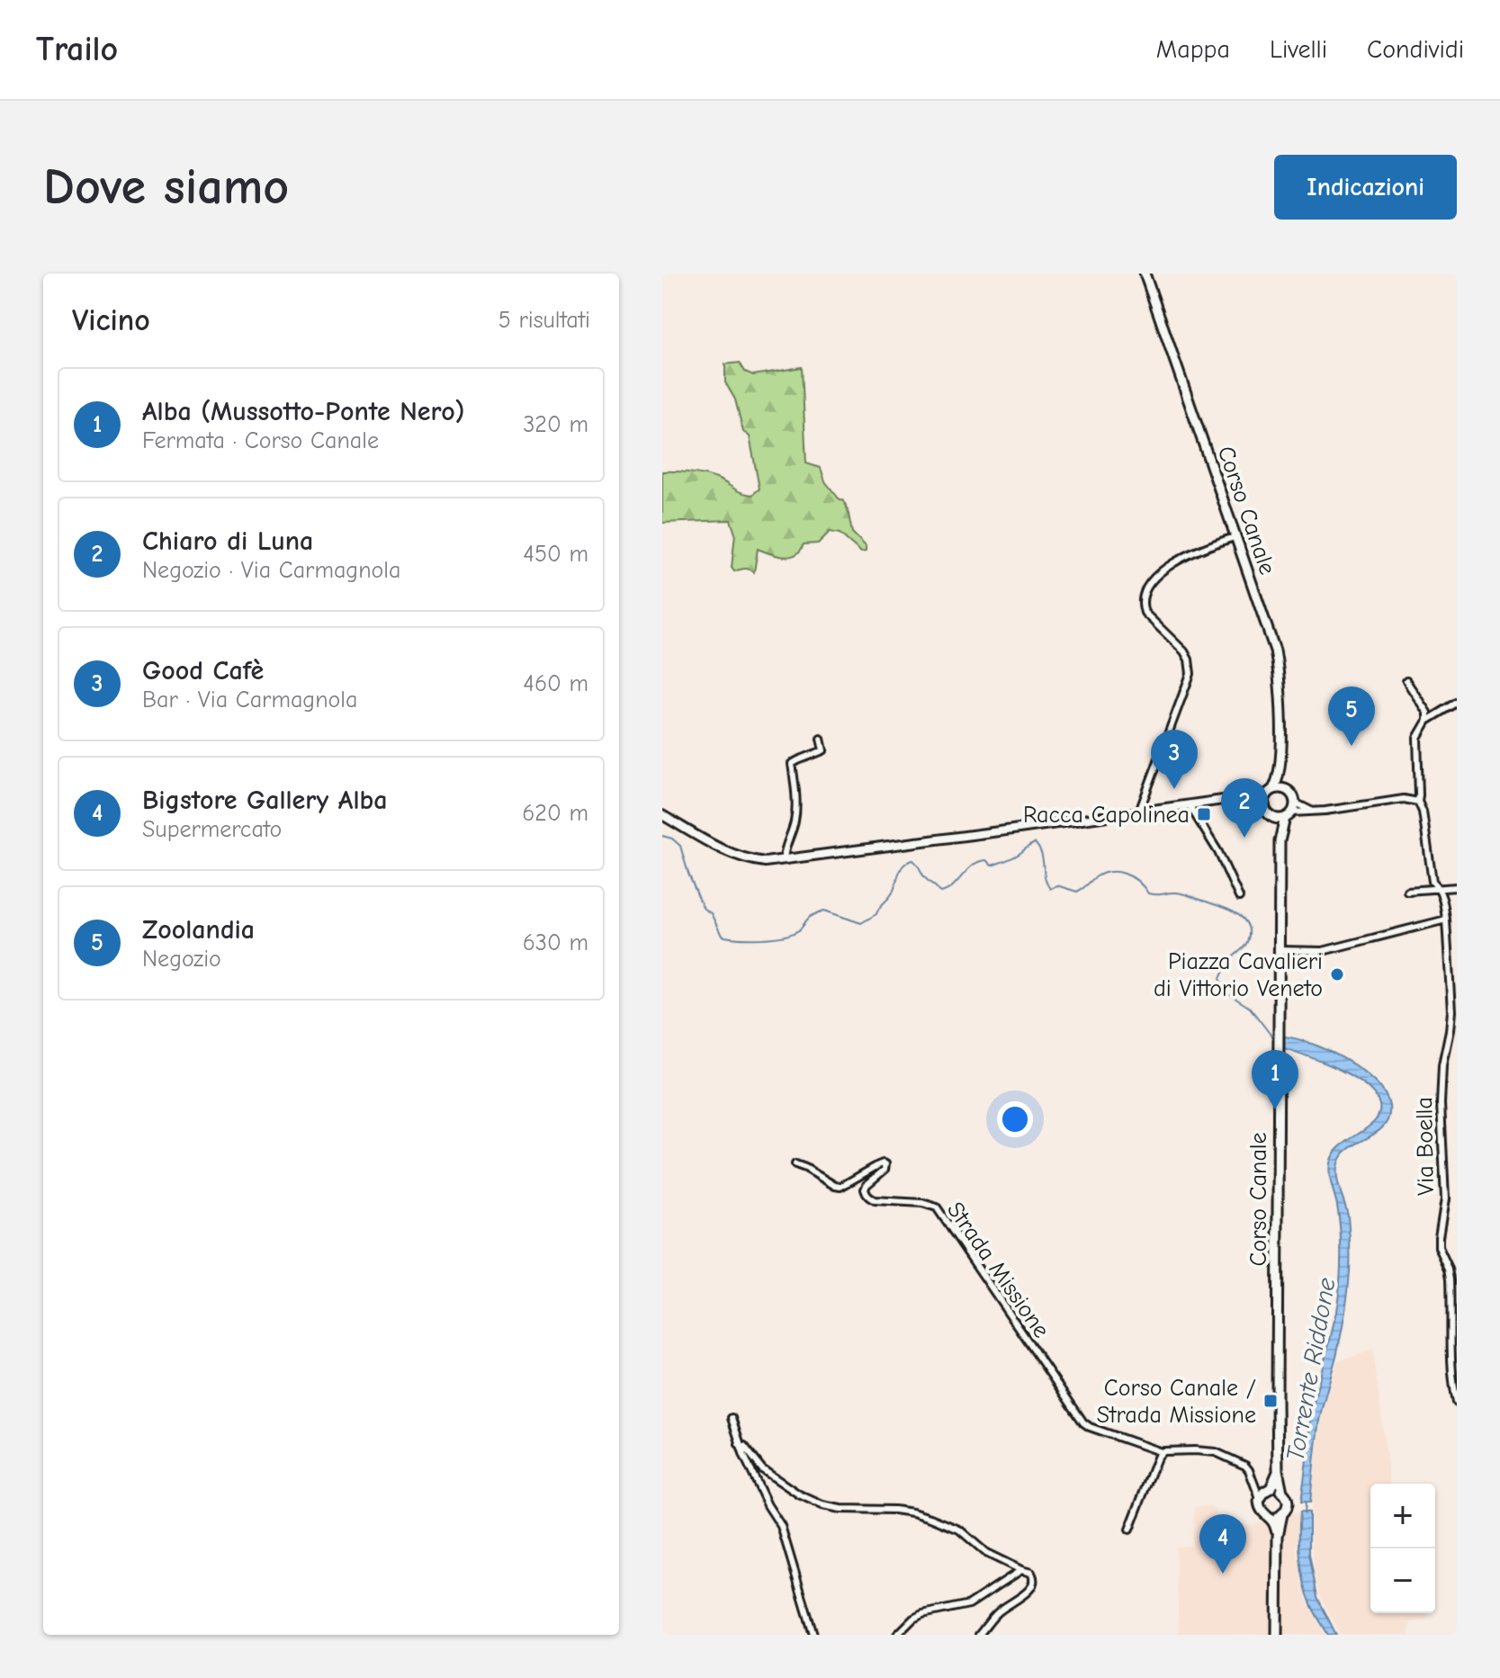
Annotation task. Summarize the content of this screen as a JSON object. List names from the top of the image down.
{
  "streets": {
    "main road": ["Corso Canale"],
    "street": ["Via Boella", "Strada Missione"]
  },
  "crossings": [
    ["Corso Canale", "Strada Missione"]
  ],
  "water": ["Torrente Riddone"],
  "places": {
    "transit": ["Racca Capolinea", "Corso Canale / Strada Missione"],
    "other": ["Piazza Cavalieri di Vittorio Veneto"]
  },
  "page": {
    "header": "Trailo",
    "nav": ["Mappa", "Livelli", "Condividi"],
    "buttons": "Indicazioni",
    "title": "Dove siamo",
    "heading": ["Vicino", "5 risultati"],
    "list": [
      {
        "mark": "1",
        "name": "Alba (Mussotto-Ponte Nero)",
        "note": "Fermata · Corso Canale",
        "value": "320 m"
      },
      {
        "mark": "2",
        "name": "Chiaro di Luna",
        "note": "Negozio · Via Carmagnola",
        "value": "450 m"
      },
      {
        "mark": "3",
        "name": "Good Cafè",
        "note": "Bar · Via Carmagnola",
        "value": "460 m"
      },
      {
        "mark": "4",
        "name": "Bigstore Gallery Alba",
        "note": "Supermercato",
        "value": "620 m"
      },
      {
        "mark": "5",
        "name": "Zoolandia",
        "note": "Negozio",
        "value": "630 m"
      }
    ],
    "pins": [
      "5",
      "3",
      "2",
      "1",
      "4"
    ],
    "map_buttons": ["+", "−"]
  }
}
